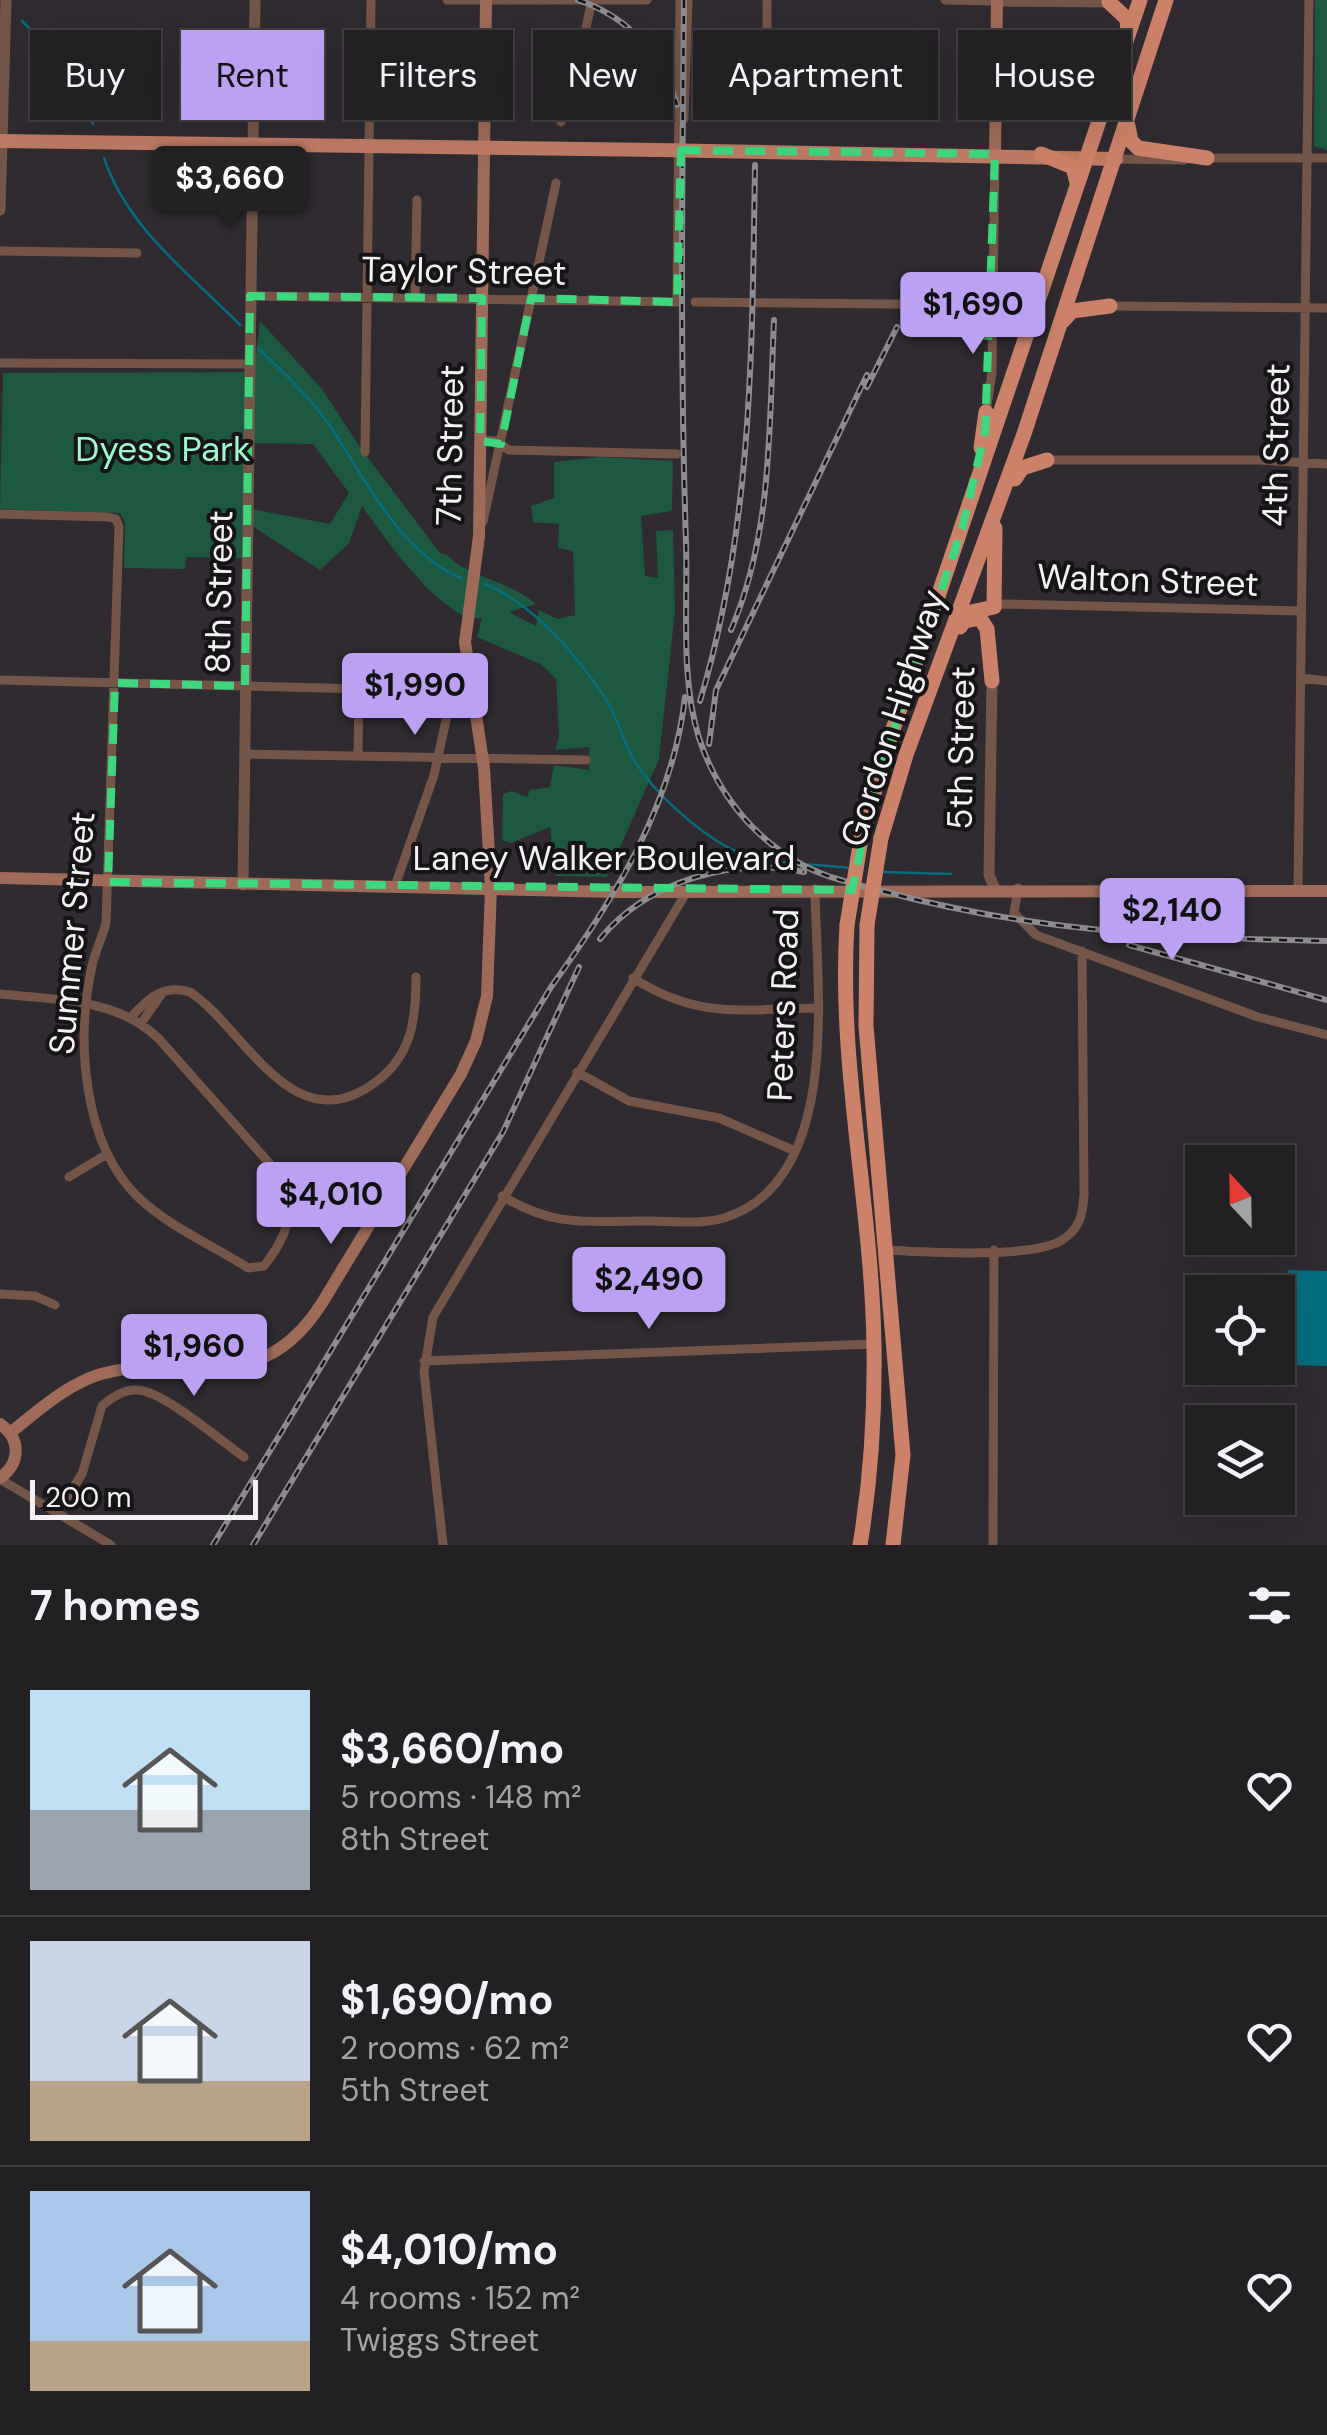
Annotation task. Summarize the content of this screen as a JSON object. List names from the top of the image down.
{
  "streets": {
    "highway": ["Gordon Highway"],
    "main road": ["7th Street", "Laney Walker Boulevard"],
    "street": [
      "Taylor Street",
      "4th Street",
      "Walton Street",
      "8th Street",
      "5th Street",
      "Summer Street",
      "Peters Road"
    ]
  },
  "crossings": [
    ["Taylor Street", "7th Street"],
    ["Taylor Street", "8th Street"],
    ["7th Street", "Laney Walker Boulevard"],
    ["4th Street", "Walton Street"],
    ["4th Street", "Laney Walker Boulevard"],
    ["Walton Street", "5th Street"],
    ["8th Street", "Laney Walker Boulevard"],
    ["5th Street", "Laney Walker Boulevard"],
    ["Laney Walker Boulevard", "Summer Street"],
    ["Laney Walker Boulevard", "Peters Road"]
  ],
  "parks": ["Dyess Park"],
  "scale_bar": "200 m",
  "north": "top",
  "page": {
    "chip": [
      "Buy",
      "Rent",
      "Filters",
      "New",
      "Apartment",
      "House"
    ],
    "price": [
      "$3,660",
      "$1,690",
      "$1,990",
      "$2,140",
      "$4,010",
      "$2,490",
      "$1,960"
    ],
    "scale": "200 m",
    "heading": "7 homes",
    "list": [
      {
        "name": "$3,660/mo",
        "note": "5 rooms · 148 m² · 8th Street"
      },
      {
        "name": "$1,690/mo",
        "note": "2 rooms · 62 m² · 5th Street"
      },
      {
        "name": "$4,010/mo",
        "note": "4 rooms · 152 m² · Twiggs Street"
      }
    ]
  }
}
